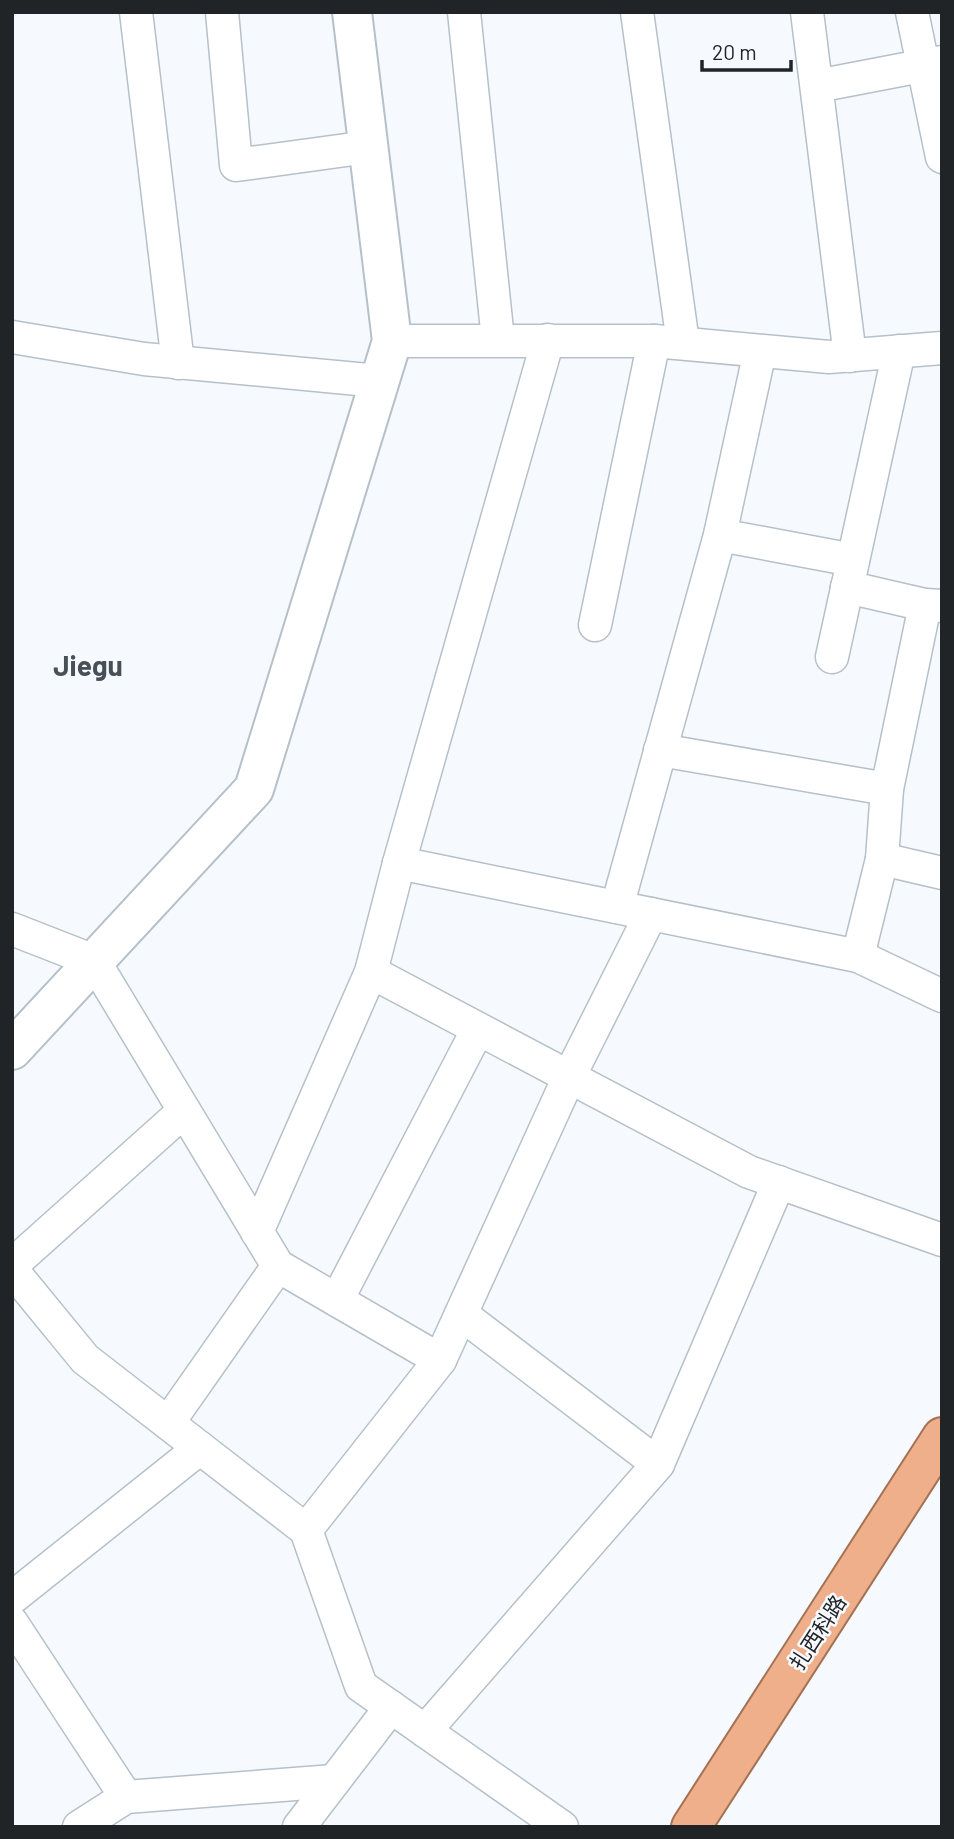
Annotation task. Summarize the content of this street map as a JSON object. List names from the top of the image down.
{
  "streets": {
    "highway": ["扎西科路"]
  },
  "districts": ["Jiegu"],
  "scale_bar": "20 m"
}
